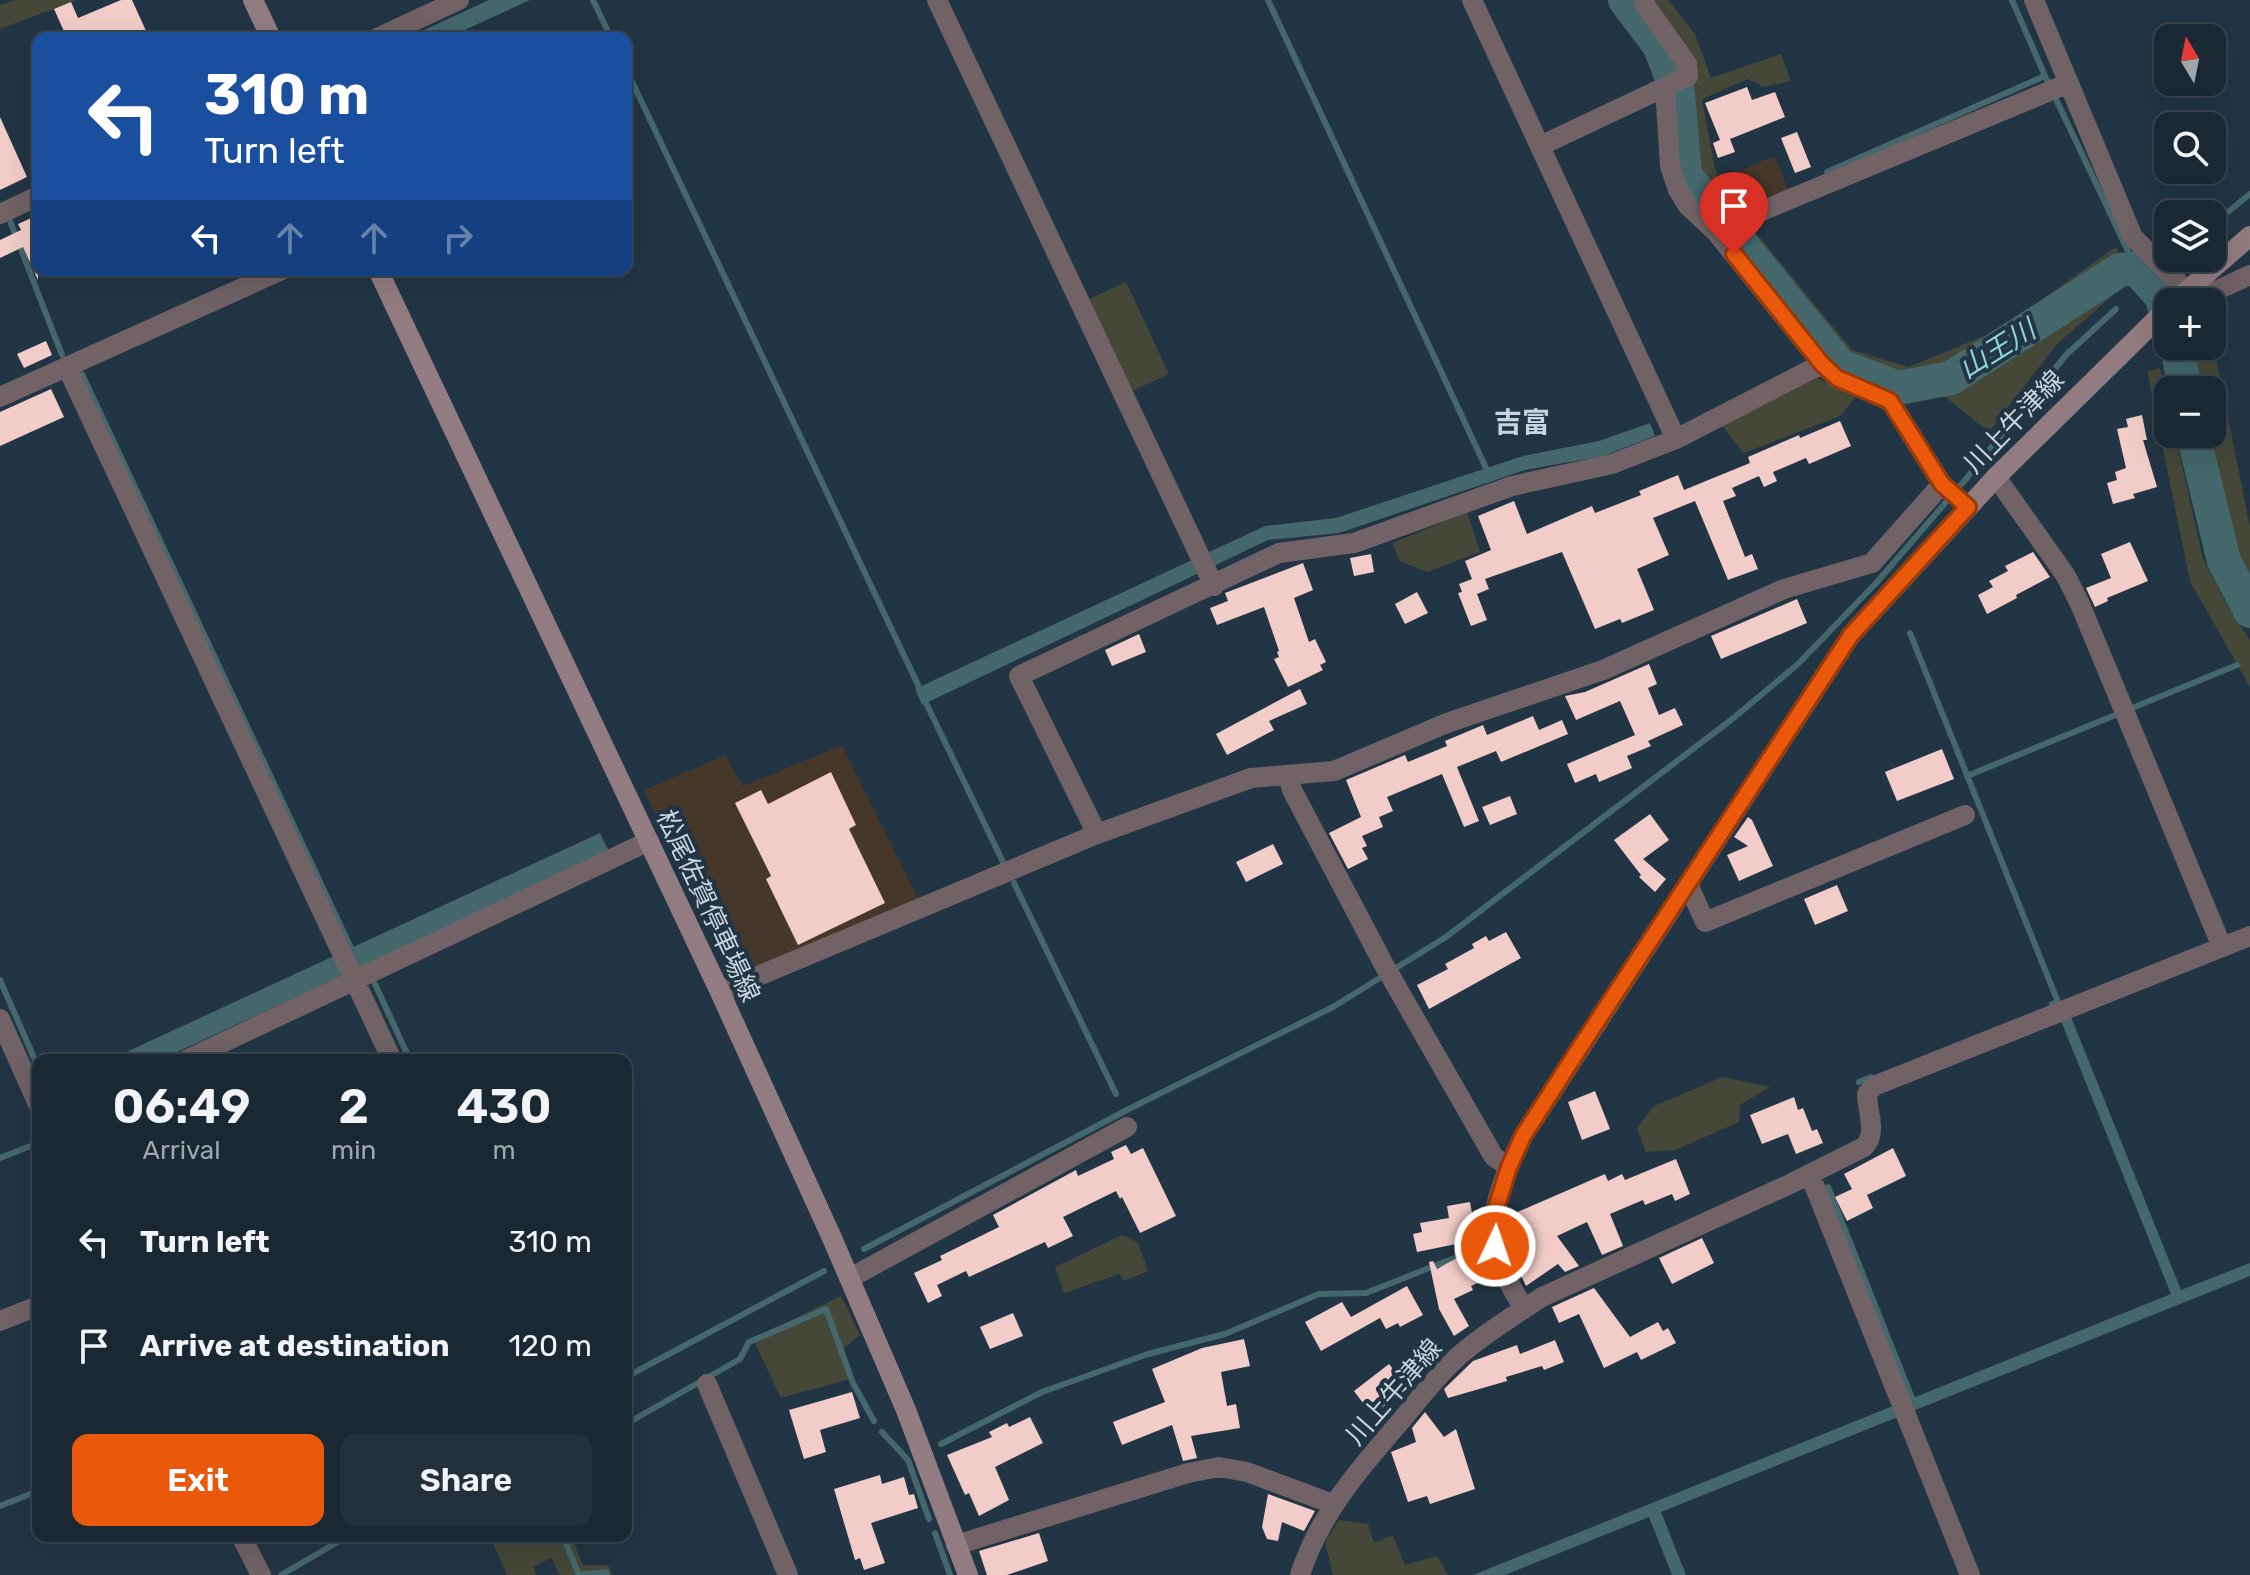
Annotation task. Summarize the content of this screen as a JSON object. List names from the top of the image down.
{
  "streets": {
    "main road": ["川上牛津線", "松尾佐賀停車場線"]
  },
  "districts": ["吉富"],
  "water": ["山王川"],
  "north": "top",
  "page": {
    "map_buttons": ["+", "−"],
    "turn": ["310 m", "Turn left"],
    "eta": [
      "06:49",
      "Arrival",
      "2",
      "min",
      "430",
      "m"
    ],
    "list": [
      {
        "name": "Turn left",
        "value": "310 m"
      },
      {
        "name": "Arrive at destination",
        "value": "120 m"
      }
    ],
    "buttons": ["Exit", "Share"]
  }
}
